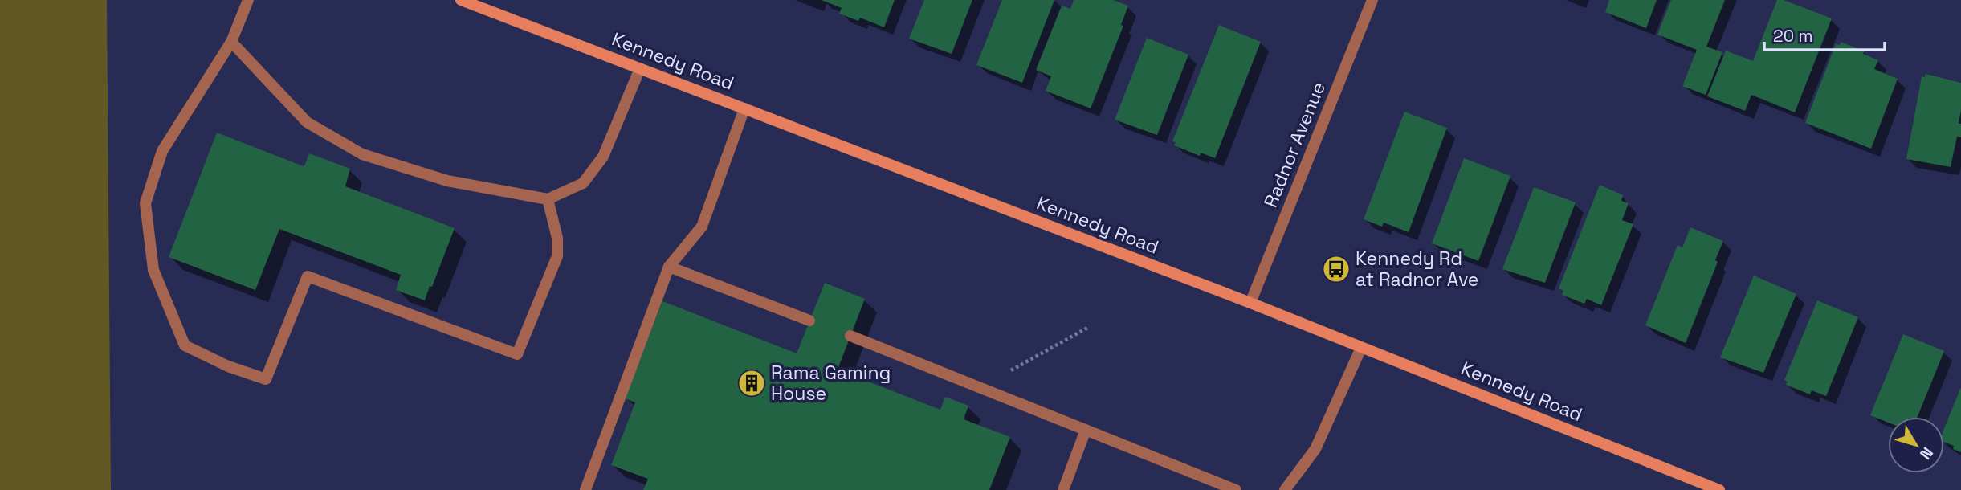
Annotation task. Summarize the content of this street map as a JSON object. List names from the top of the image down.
{
  "streets": {
    "main road": ["Kennedy Road"],
    "street": ["Radnor Avenue"]
  },
  "crossings": [
    ["Kennedy Road", "Radnor Avenue"]
  ],
  "places": {
    "bus stop": ["Kennedy Rd at Radnor Ave"],
    "building": ["Rama Gaming House"]
  },
  "scale_bar": "20 m",
  "north": "bottom right"
}
